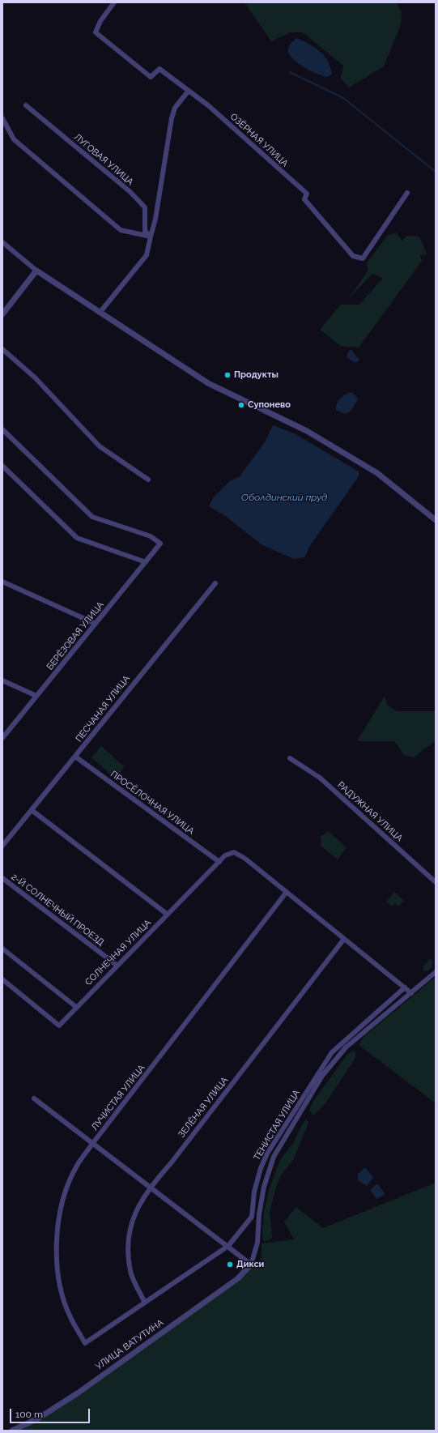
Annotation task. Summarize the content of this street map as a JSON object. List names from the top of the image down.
{
  "streets": {
    "street": [
      "ОЗЁРНАЯ УЛИЦА",
      "ЛУГОВАЯ УЛИЦА",
      "БЕРЁЗОВАЯ УЛИЦА",
      "ПЕСЧАНАЯ УЛИЦА",
      "ПРОСЁЛОЧНАЯ УЛИЦА",
      "РАДУЖНАЯ УЛИЦА",
      "2-Й СОЛНЕЧНЫЙ ПРОЕЗД",
      "СОЛНЕЧНАЯ УЛИЦА",
      "ЛУЧИСТАЯ УЛИЦА",
      "ЗЕЛЁНАЯ УЛИЦА",
      "ТЕНИСТАЯ УЛИЦА",
      "УЛИЦА ВАТУТИНА"
    ]
  },
  "crossings": [
    ["ПЕСЧАНАЯ УЛИЦА", "ПРОСЁЛОЧНАЯ УЛИЦА"],
    ["ПРОСЁЛОЧНАЯ УЛИЦА", "СОЛНЕЧНАЯ УЛИЦА"],
    ["2-Й СОЛНЕЧНЫЙ ПРОЕЗД", "СОЛНЕЧНАЯ УЛИЦА"],
    ["СОЛНЕЧНАЯ УЛИЦА", "ЛУЧИСТАЯ УЛИЦА"],
    ["ЛУЧИСТАЯ УЛИЦА", "ТЕНИСТАЯ УЛИЦА"],
    ["ЗЕЛЁНАЯ УЛИЦА", "ТЕНИСТАЯ УЛИЦА"]
  ],
  "water": ["Оболдинский пруд"],
  "places": ["Продукты", "Супонево", "Дикси"],
  "scale_bar": "100 m"
}
